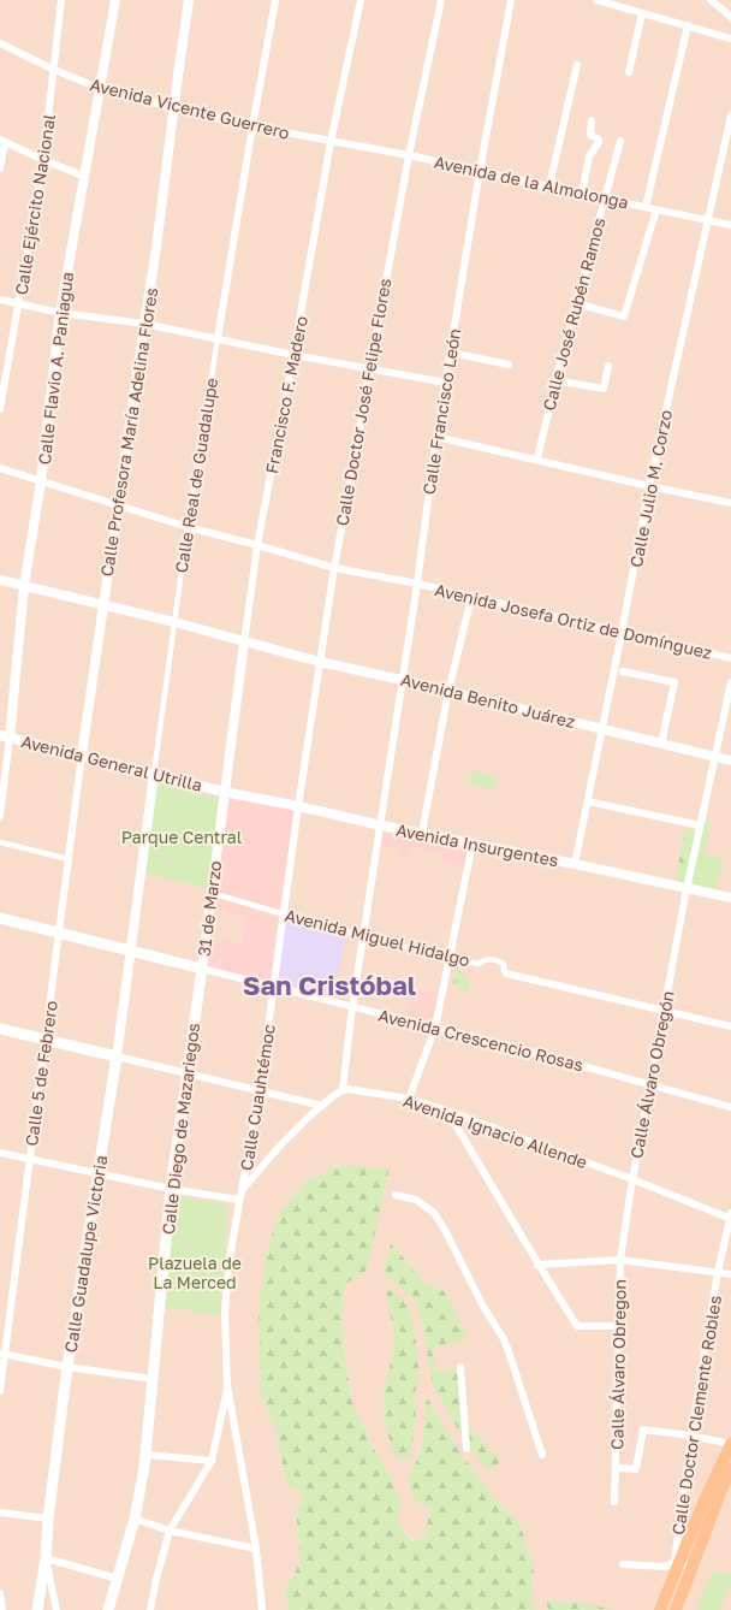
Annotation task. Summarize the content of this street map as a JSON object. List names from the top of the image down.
{
  "streets": {
    "main road": ["Calle Diego de Mazariegos", "Calle Guadalupe Victoria"],
    "street": [
      "Avenida Vicente Guerrero",
      "Avenida de la Almolonga",
      "Calle Ejército Nacional",
      "Calle José Rubén Ramos",
      "Calle Flavio A. Paniagua",
      "Francisco F. Madero",
      "Calle Doctor José Felipe Flores",
      "Calle Francisco León",
      "Calle Profesora María Adelina Flores",
      "Calle Real de Guadalupe",
      "Calle Julio M. Corzo",
      "Avenida Josefa Ortiz de Domínguez",
      "Avenida Benito Juárez",
      "Avenida General Utrilla",
      "Avenida Insurgentes",
      "31 de Marzo",
      "Avenida Miguel Hidalgo",
      "Avenida Crescencio Rosas",
      "Calle 5 de Febrero",
      "Calle Álvaro Obregón",
      "Calle Cuauhtémoc",
      "Avenida Ignacio Allende",
      "Calle Álvaro Obregon",
      "Calle Doctor Clemente Robles"
    ]
  },
  "crossings": [
    ["Avenida Vicente Guerrero", "Avenida de la Almolonga"],
    ["Avenida Vicente Guerrero", "Calle Ejército Nacional"],
    ["Avenida Vicente Guerrero", "Calle Flavio A. Paniagua"],
    ["Avenida Vicente Guerrero", "Francisco F. Madero"],
    ["Avenida Vicente Guerrero", "Calle Profesora María Adelina Flores"],
    ["Avenida Vicente Guerrero", "Calle Real de Guadalupe"],
    ["Avenida de la Almolonga", "Calle José Rubén Ramos"],
    ["Avenida de la Almolonga", "Francisco F. Madero"],
    ["Avenida de la Almolonga", "Calle Doctor José Felipe Flores"],
    ["Avenida de la Almolonga", "Calle Francisco León"],
    ["Avenida de la Almolonga", "Calle Julio M. Corzo"],
    ["Calle Flavio A. Paniagua", "Avenida Josefa Ortiz de Domínguez"],
    ["Calle Flavio A. Paniagua", "Avenida Benito Juárez"],
    ["Calle Flavio A. Paniagua", "Avenida General Utrilla"],
    ["Francisco F. Madero", "Avenida Josefa Ortiz de Domínguez"],
    ["Francisco F. Madero", "Avenida Benito Juárez"],
    ["Francisco F. Madero", "Avenida General Utrilla"],
    ["Francisco F. Madero", "Avenida Insurgentes"],
    ["Francisco F. Madero", "31 de Marzo"],
    ["Calle Doctor José Felipe Flores", "Avenida Josefa Ortiz de Domínguez"],
    ["Calle Doctor José Felipe Flores", "Avenida Benito Juárez"],
    ["Calle Doctor José Felipe Flores", "Avenida Insurgentes"],
    ["Calle Doctor José Felipe Flores", "Calle Cuauhtémoc"],
    ["Calle Francisco León", "Avenida Josefa Ortiz de Domínguez"],
    ["Calle Francisco León", "Avenida Benito Juárez"],
    ["Calle Francisco León", "Avenida Insurgentes"],
    ["Calle Francisco León", "Avenida Miguel Hidalgo"],
    ["Calle Francisco León", "Avenida Crescencio Rosas"],
    ["Calle Francisco León", "Avenida Ignacio Allende"],
    ["Calle Profesora María Adelina Flores", "Avenida Josefa Ortiz de Domínguez"],
    ["Calle Profesora María Adelina Flores", "Avenida Benito Juárez"],
    ["Calle Profesora María Adelina Flores", "Avenida General Utrilla"],
    ["Calle Profesora María Adelina Flores", "Calle 5 de Febrero"],
    ["Calle Real de Guadalupe", "Avenida Josefa Ortiz de Domínguez"],
    ["Calle Real de Guadalupe", "Avenida Benito Juárez"],
    ["Calle Real de Guadalupe", "Avenida General Utrilla"],
    ["Calle Real de Guadalupe", "Calle Guadalupe Victoria"],
    ["Calle Julio M. Corzo", "Avenida Josefa Ortiz de Domínguez"],
    ["Calle Julio M. Corzo", "Avenida Benito Juárez"],
    ["Calle Julio M. Corzo", "Avenida Insurgentes"],
    ["Avenida Benito Juárez", "Calle Álvaro Obregón"],
    ["Avenida General Utrilla", "Avenida Insurgentes"],
    ["Avenida General Utrilla", "31 de Marzo"],
    ["Avenida General Utrilla", "Calle 5 de Febrero"],
    ["Avenida Insurgentes", "31 de Marzo"],
    ["Avenida Insurgentes", "Calle Álvaro Obregón"],
    ["Avenida Insurgentes", "Calle Cuauhtémoc"],
    ["31 de Marzo", "Avenida Miguel Hidalgo"],
    ["31 de Marzo", "Avenida Crescencio Rosas"],
    ["31 de Marzo", "Calle Diego de Mazariegos"],
    ["Avenida Miguel Hidalgo", "Calle Álvaro Obregón"],
    ["Avenida Miguel Hidalgo", "Calle Cuauhtémoc"],
    ["Avenida Crescencio Rosas", "Calle Álvaro Obregón"],
    ["Avenida Crescencio Rosas", "Calle Cuauhtémoc"],
    ["Avenida Crescencio Rosas", "Calle Diego de Mazariegos"],
    ["Calle Álvaro Obregón", "Avenida Ignacio Allende"],
    ["Calle Álvaro Obregón", "Calle Álvaro Obregon"],
    ["Avenida Ignacio Allende", "Calle Doctor Clemente Robles"],
    ["Calle Álvaro Obregon", "Calle Doctor Clemente Robles"]
  ],
  "districts": ["San Cristóbal"],
  "parks": ["Parque Central", "Plazuela de La Merced"]
}
